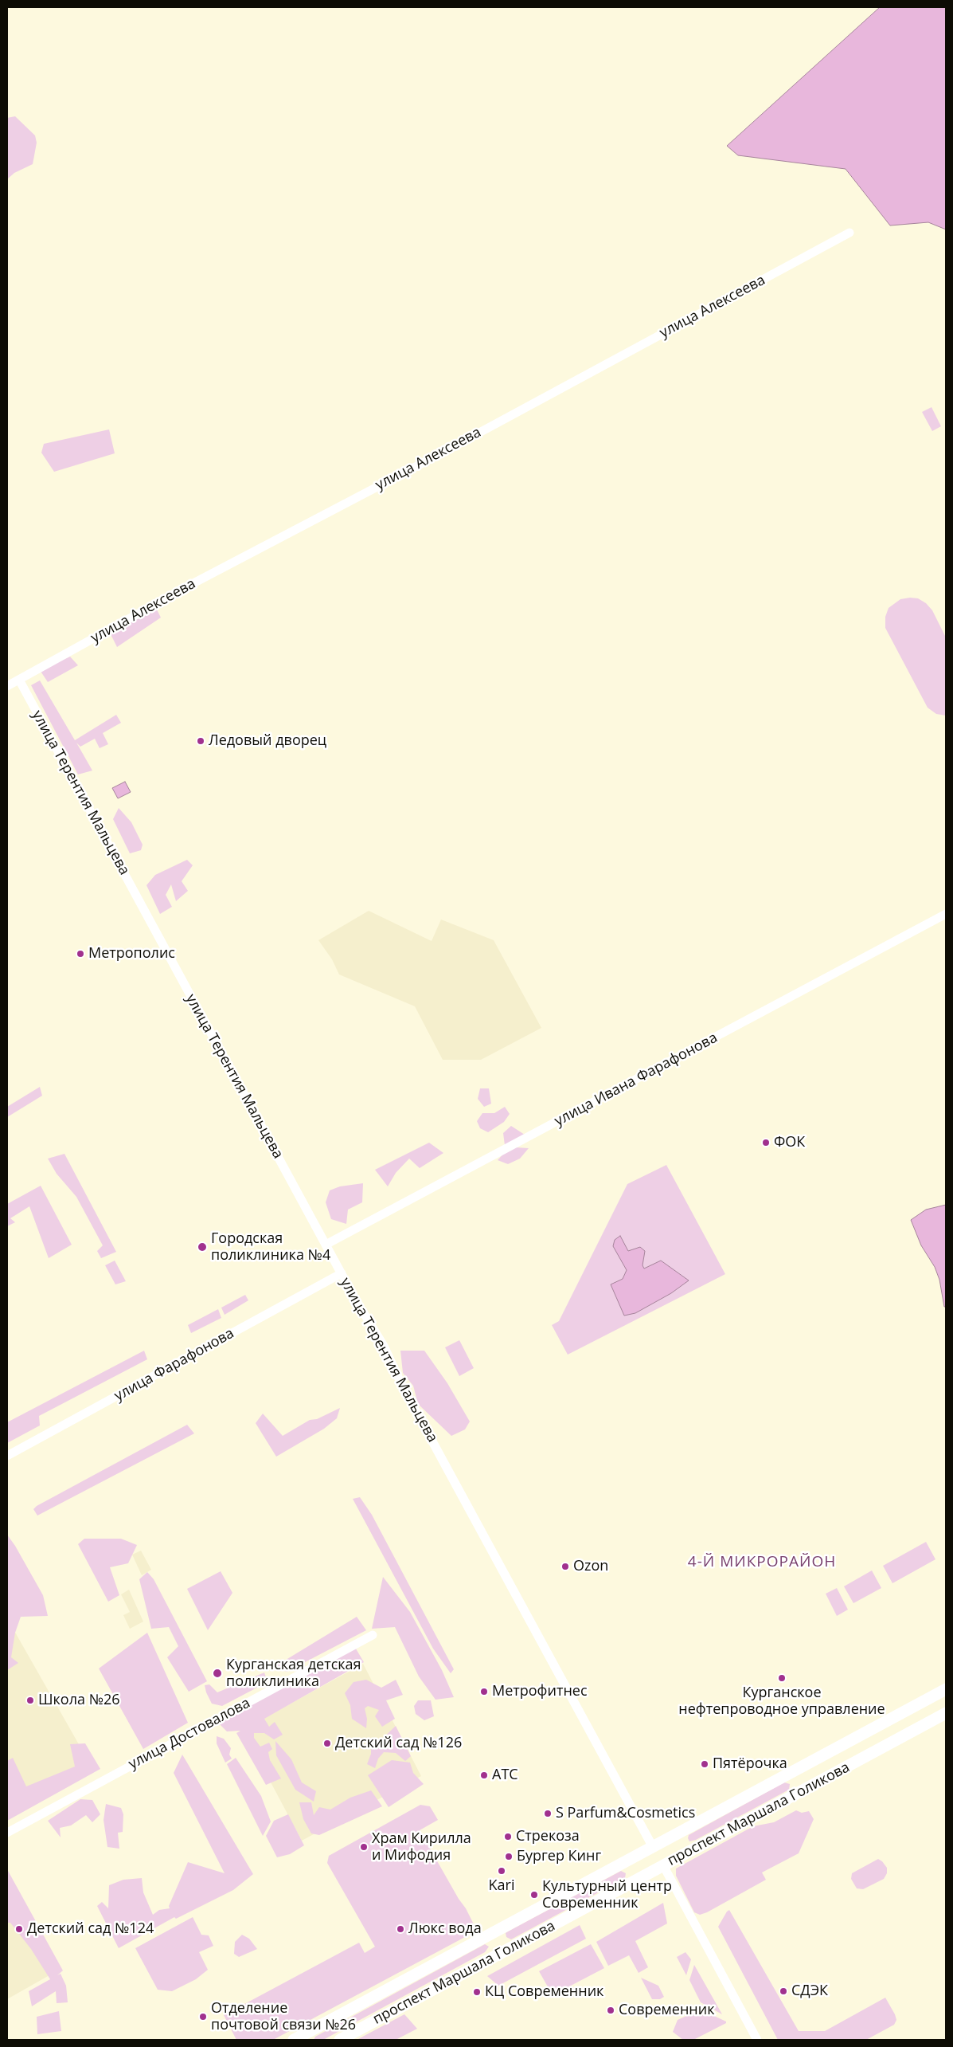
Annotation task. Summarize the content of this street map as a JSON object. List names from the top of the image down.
{
  "streets": {
    "main road": ["улица Терентия Мальцева", "проспект Маршала Голикова"],
    "street": [
      "улица Алексеева",
      "улица Ивана Фарафонова",
      "улица Фарафонова",
      "улица Достовалова"
    ]
  },
  "crossings": [
    ["улица Алексеева", "улица Терентия Мальцева"],
    ["улица Терентия Мальцева", "улица Ивана Фарафонова"],
    ["улица Терентия Мальцева", "улица Фарафонова"],
    ["улица Терентия Мальцева", "проспект Маршала Голикова"]
  ],
  "districts": ["4-Й МИКРОРАЙОН"],
  "places": [
    "Ледовый дворец",
    "Метрополис",
    "ФОК",
    "Городская поликлиника №4",
    "Ozon",
    "Курганская детская поликлиника",
    "Курганское нефтепроводное управление",
    "Метрофитнес",
    "Школа №26",
    "Детский сад №126",
    "Пятёрочка",
    "АТС",
    "S Parfum&Cosmetics",
    "Стрекоза",
    "Храм Кирилла и Мифодия",
    "Бургер Кинг",
    "Kari",
    "Культурный центр Современник",
    "Детский сад №124",
    "Люкс вода",
    "СДЭК",
    "КЦ Современник",
    "Современник",
    "Отделение почтовой связи №26"
  ]
}
